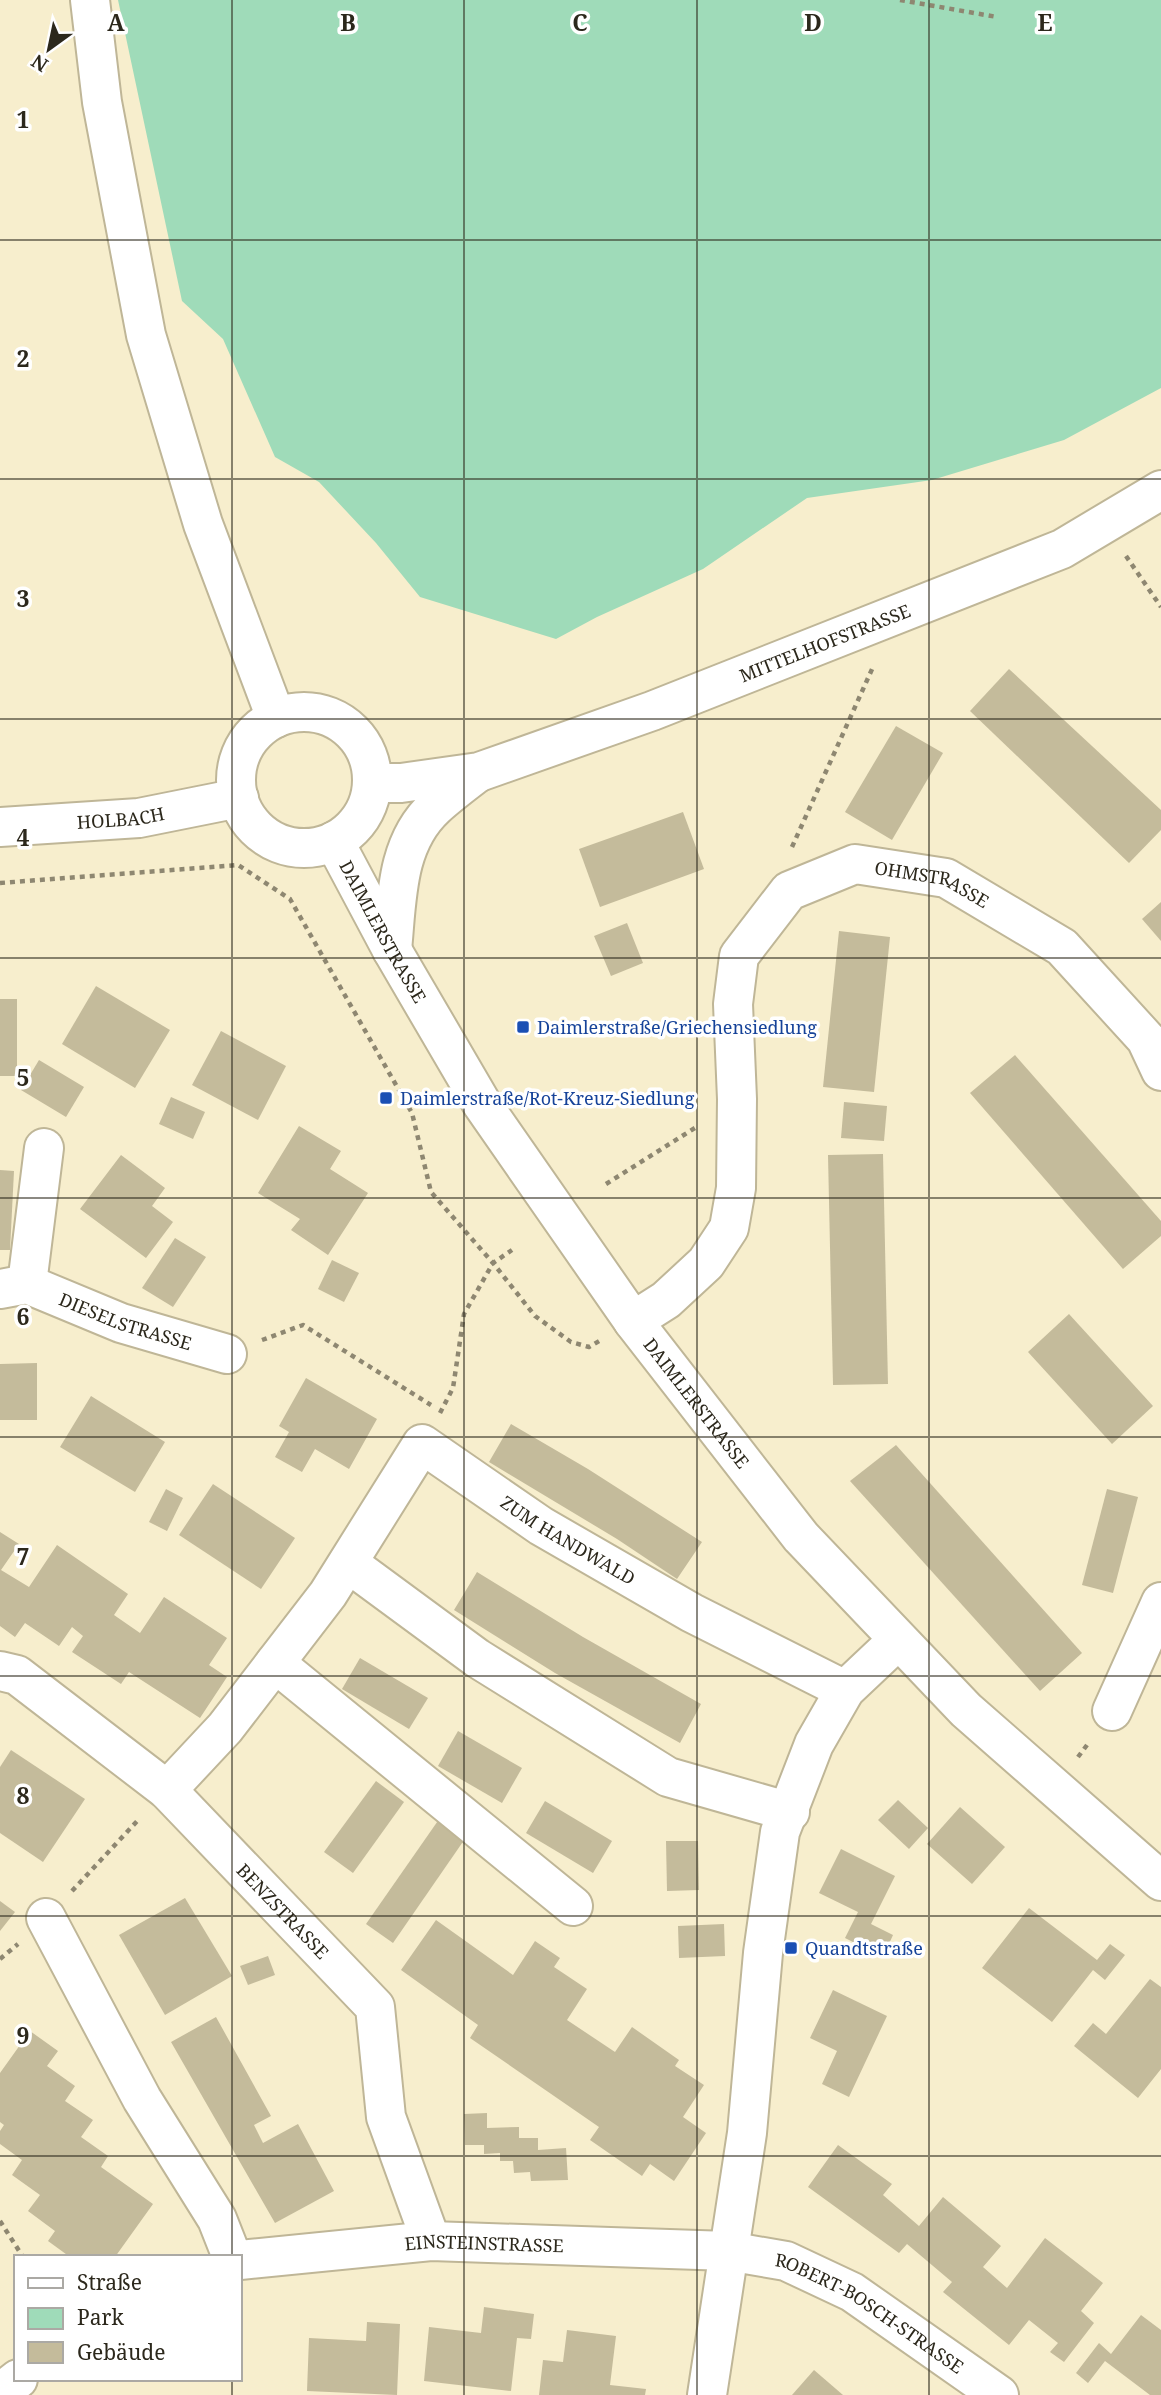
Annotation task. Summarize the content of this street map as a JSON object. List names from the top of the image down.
{
  "streets": {
    "street": [
      "MITTELHOFSTRASSE",
      "HOLBACH",
      "OHMSTRASSE",
      "DAIMLERSTRASSE",
      "DIESELSTRASSE",
      "ZUM HANDWALD",
      "BENZSTRASSE",
      "EINSTEINSTRASSE",
      "ROBERT-BOSCH-STRASSE"
    ]
  },
  "crossings": [
    ["MITTELHOFSTRASSE", "HOLBACH"],
    ["MITTELHOFSTRASSE", "DAIMLERSTRASSE"],
    ["HOLBACH", "DAIMLERSTRASSE"],
    ["BENZSTRASSE", "EINSTEINSTRASSE"],
    ["EINSTEINSTRASSE", "ROBERT-BOSCH-STRASSE"]
  ],
  "places": {
    "transit": ["Daimlerstraße/Griechensiedlung", "Daimlerstraße/Rot-Kreuz-Siedlung", "Quandtstraße"]
  },
  "legend": ["Straße", "Park", "Gebäude"],
  "north": "bottom left",
  "grid": {
    "columns": [
      "A",
      "B",
      "C",
      "D",
      "E"
    ],
    "rows": [
      "1",
      "2",
      "3",
      "4",
      "5",
      "6",
      "7",
      "8",
      "9"
    ]
  }
}
